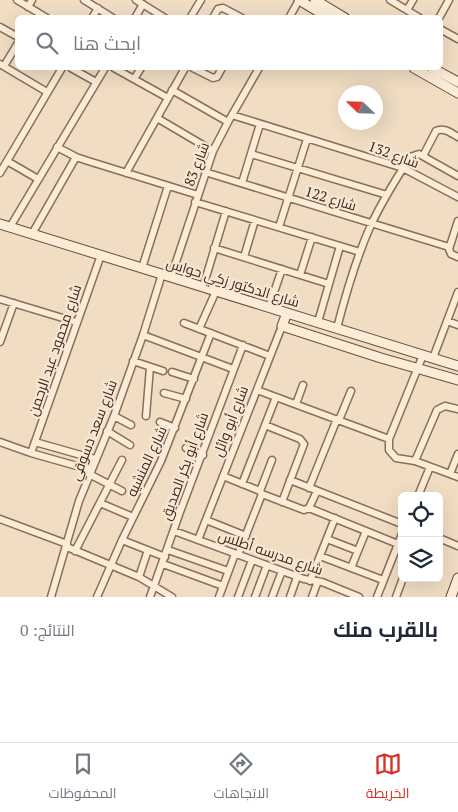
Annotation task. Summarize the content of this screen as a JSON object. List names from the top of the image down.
{
  "streets": {
    "street": [
      "شارع 132",
      "شارع 83",
      "شارع 122",
      "شارع الدكتور زكي حواس",
      "شارع محمود عبد الرحمن",
      "شارع أبو وائل",
      "شارع سعد دسوقي",
      "شارع المنشيه",
      "شارع أبو بكر الصديق",
      "شارع مدرسه أطلس"
    ]
  },
  "crossings": [
    ["شارع 132", "شارع 83"],
    ["شارع 83", "شارع 122"],
    ["شارع 83", "شارع الدكتور زكي حواس"],
    ["شارع 83", "شارع سعد دسوقي"],
    ["شارع الدكتور زكي حواس", "شارع محمود عبد الرحمن"],
    ["شارع الدكتور زكي حواس", "شارع أبو وائل"],
    ["شارع الدكتور زكي حواس", "شارع سعد دسوقي"],
    ["شارع أبو وائل", "شارع مدرسه أطلس"],
    ["شارع أبو بكر الصديق", "شارع مدرسه أطلس"]
  ],
  "north": "top left",
  "page": {
    "search": "ابحث هنا",
    "heading": ["بالقرب منك", "النتائج: 0"],
    "nav": ["الخريطة", "الاتجاهات", "المحفوظات"]
  }
}
